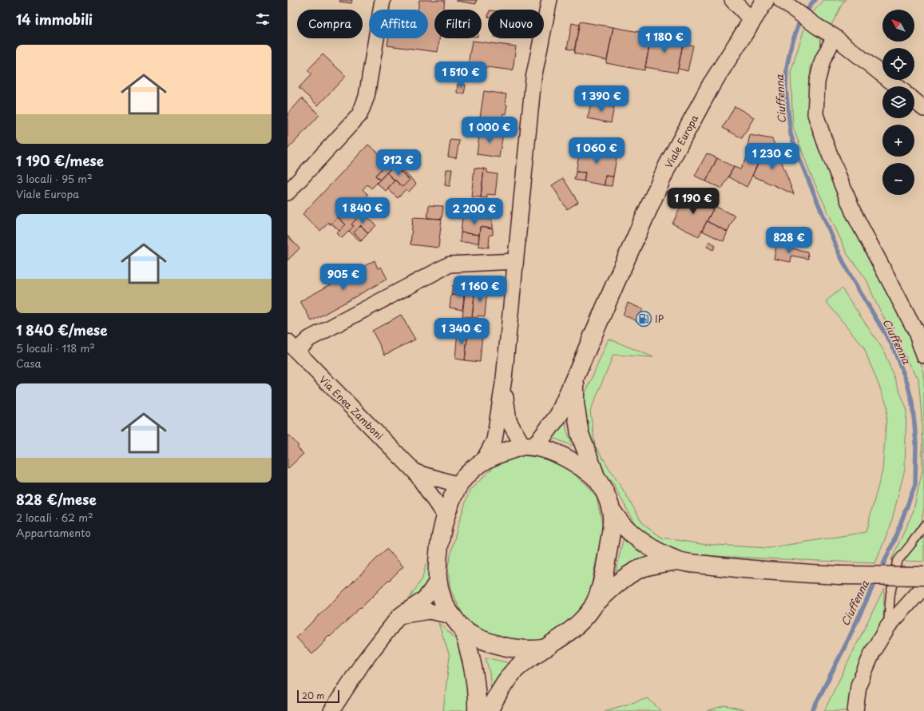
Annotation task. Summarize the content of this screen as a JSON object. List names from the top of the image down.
{
  "streets": {
    "main road": ["Viale Europa"],
    "street": ["Via Enea Zamboni"]
  },
  "water": ["Ciuffenna"],
  "places": {
    "fuel station": ["IP"]
  },
  "scale_bar": "20 m",
  "north": "top left",
  "page": {
    "heading": "14 immobili",
    "map_buttons": ["+", "−"],
    "chip": [
      "Compra",
      "Affitta",
      "Filtri",
      "Nuovo"
    ],
    "price": [
      "1 180 €",
      "1 510 €",
      "1 390 €",
      "1 000 €",
      "1 060 €",
      "1 230 €",
      "912 €",
      "1 190 €",
      "1 840 €",
      "2 200 €",
      "828 €",
      "905 €",
      "1 160 €",
      "1 340 €"
    ],
    "list": [
      {
        "name": "1 190 €/mese",
        "note": "3 locali · 95 m² · Viale Europa"
      },
      {
        "name": "1 840 €/mese",
        "note": "5 locali · 118 m² · Casa"
      },
      {
        "name": "828 €/mese",
        "note": "2 locali · 62 m² · Appartamento"
      }
    ],
    "scale": "20 m"
  }
}
